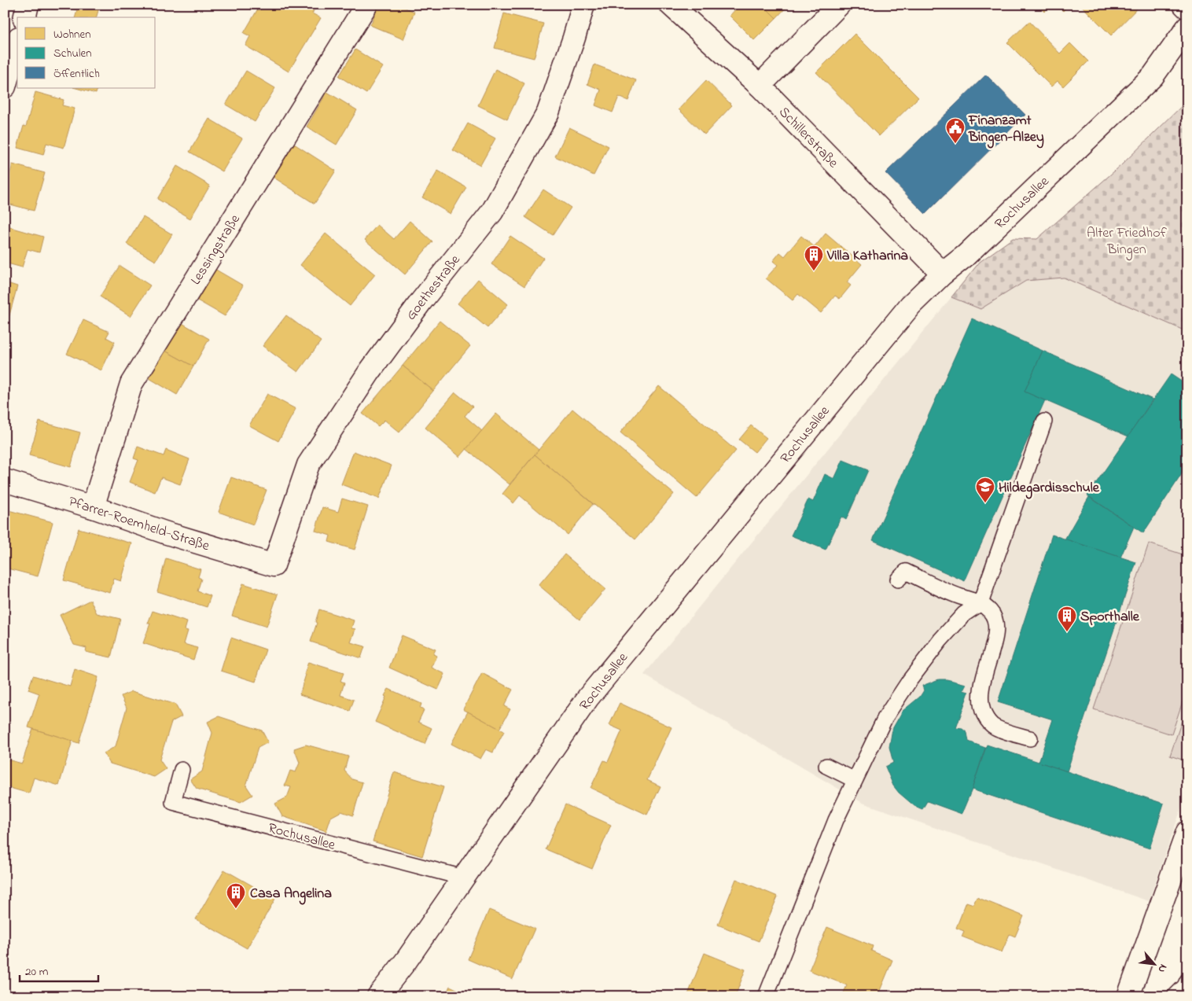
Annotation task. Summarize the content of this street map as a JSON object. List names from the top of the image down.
{
  "streets": {
    "street": [
      "Schillerstraße",
      "Rochusallee",
      "Lessingstraße",
      "Goethestraße",
      "Pfarrer-Roemheld-Straße"
    ]
  },
  "crossings": [
    ["Schillerstraße", "Rochusallee"],
    ["Lessingstraße", "Pfarrer-Roemheld-Straße"],
    ["Goethestraße", "Pfarrer-Roemheld-Straße"]
  ],
  "parks": ["Alter Friedhof Bingen"],
  "places": {
    "public building": ["Finanzamt Bingen-Alzey"],
    "building": ["Villa Katharina", "Sporthalle", "Casa Angelina"],
    "school or university": ["Hildegardisschule"]
  },
  "legend": ["Wohnen", "Schulen", "Öffentlich"],
  "scale_bar": "20 m",
  "north": "bottom right"
}
